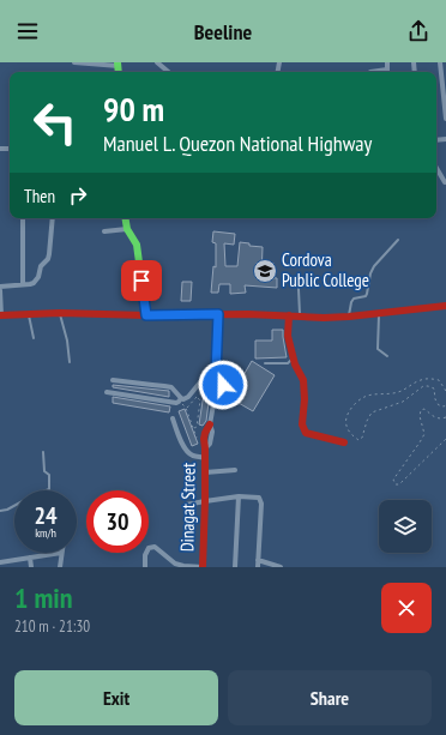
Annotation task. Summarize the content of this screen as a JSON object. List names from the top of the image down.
{
  "streets": {
    "main road": ["Dinagat Street"]
  },
  "places": {
    "school or university": ["Cordova Public College"]
  },
  "page": {
    "header": "Beeline",
    "turn": ["90 m", "Manuel L. Quezon National Highway"],
    "then": "Then",
    "speed": "24 km/h",
    "limit": "30",
    "heading": ["1 min", "210 m · 21:30"],
    "buttons": ["Exit", "Share"]
  }
}
